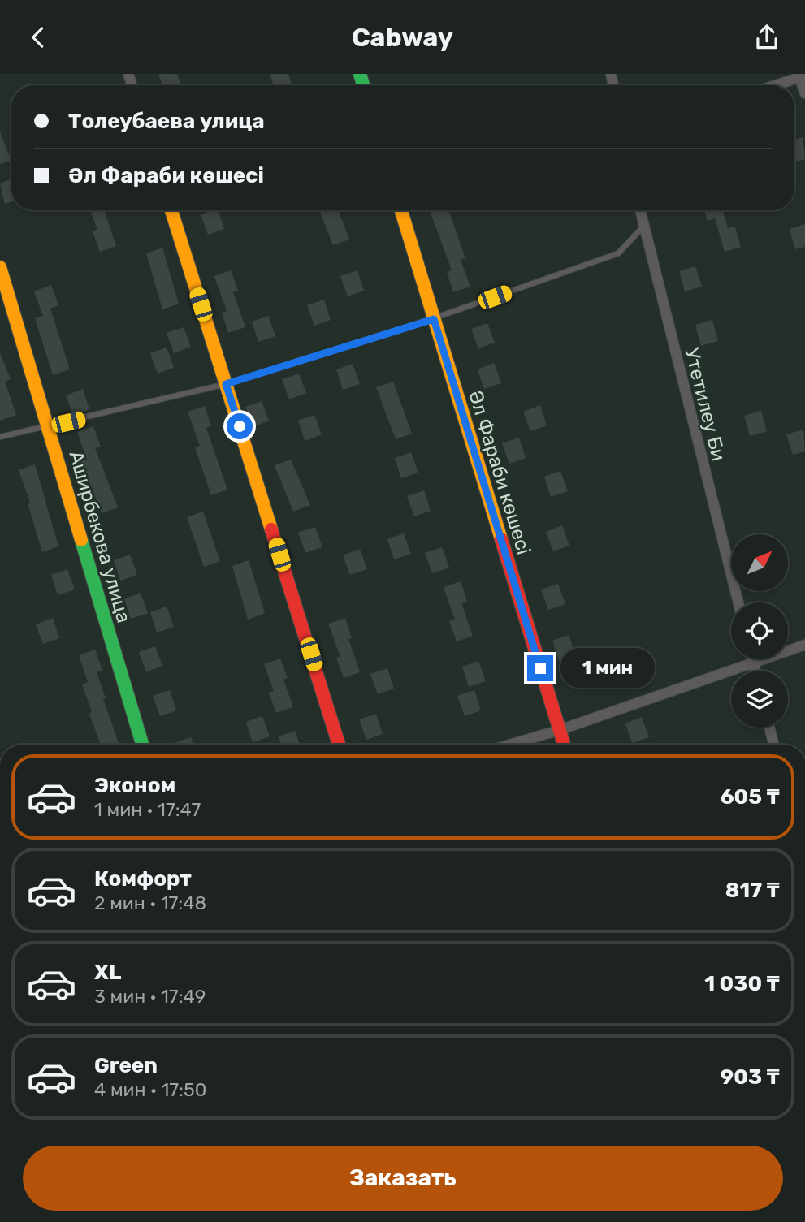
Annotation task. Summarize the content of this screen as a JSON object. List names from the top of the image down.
{
  "streets": {
    "street": ["Утетилеу Би", "Әл Фараби көшесі", "Аширбекова улица"]
  },
  "north": "top right",
  "page": {
    "header": "Cabway",
    "banner": ["Толеубаева улица", "Әл Фараби көшесі"],
    "bubble": "1 мин",
    "list": [
      {
        "name": "Эконом",
        "note": "1 мин · 17:47",
        "value": "605 ₸"
      },
      {
        "name": "Комфорт",
        "note": "2 мин · 17:48",
        "value": "817 ₸"
      },
      {
        "name": "XL",
        "note": "3 мин · 17:49",
        "value": "1 030 ₸"
      },
      {
        "name": "Green",
        "note": "4 мин · 17:50",
        "value": "903 ₸"
      }
    ],
    "buttons": "Заказать"
  }
}
